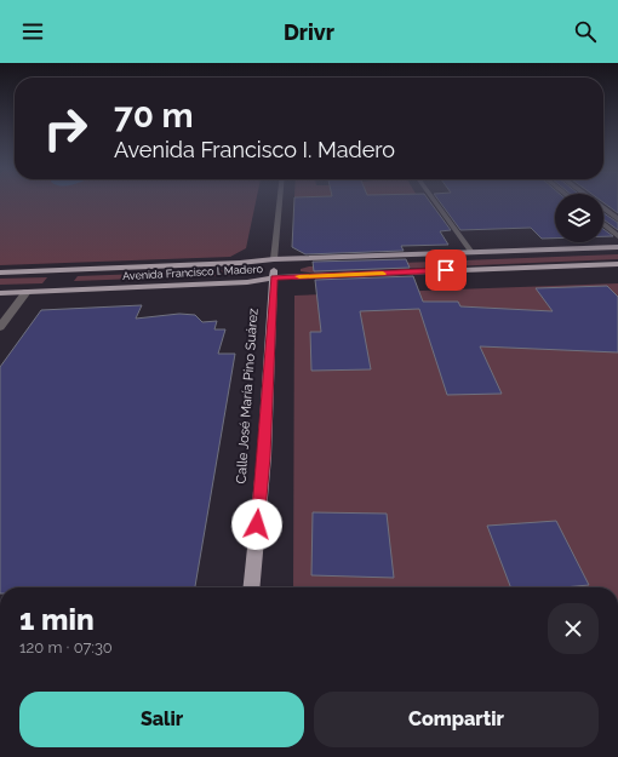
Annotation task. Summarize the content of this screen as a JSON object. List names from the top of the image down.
{
  "streets": {
    "main road": ["Avenida Francisco I. Madero", "Calle José María Pino Suárez"]
  },
  "crossings": [
    ["Avenida Francisco I. Madero", "Calle José María Pino Suárez"]
  ],
  "page": {
    "header": "Drivr",
    "turn": ["70 m", "Avenida Francisco I. Madero"],
    "heading": ["1 min", "120 m · 07:30"],
    "buttons": ["Salir", "Compartir"]
  }
}
